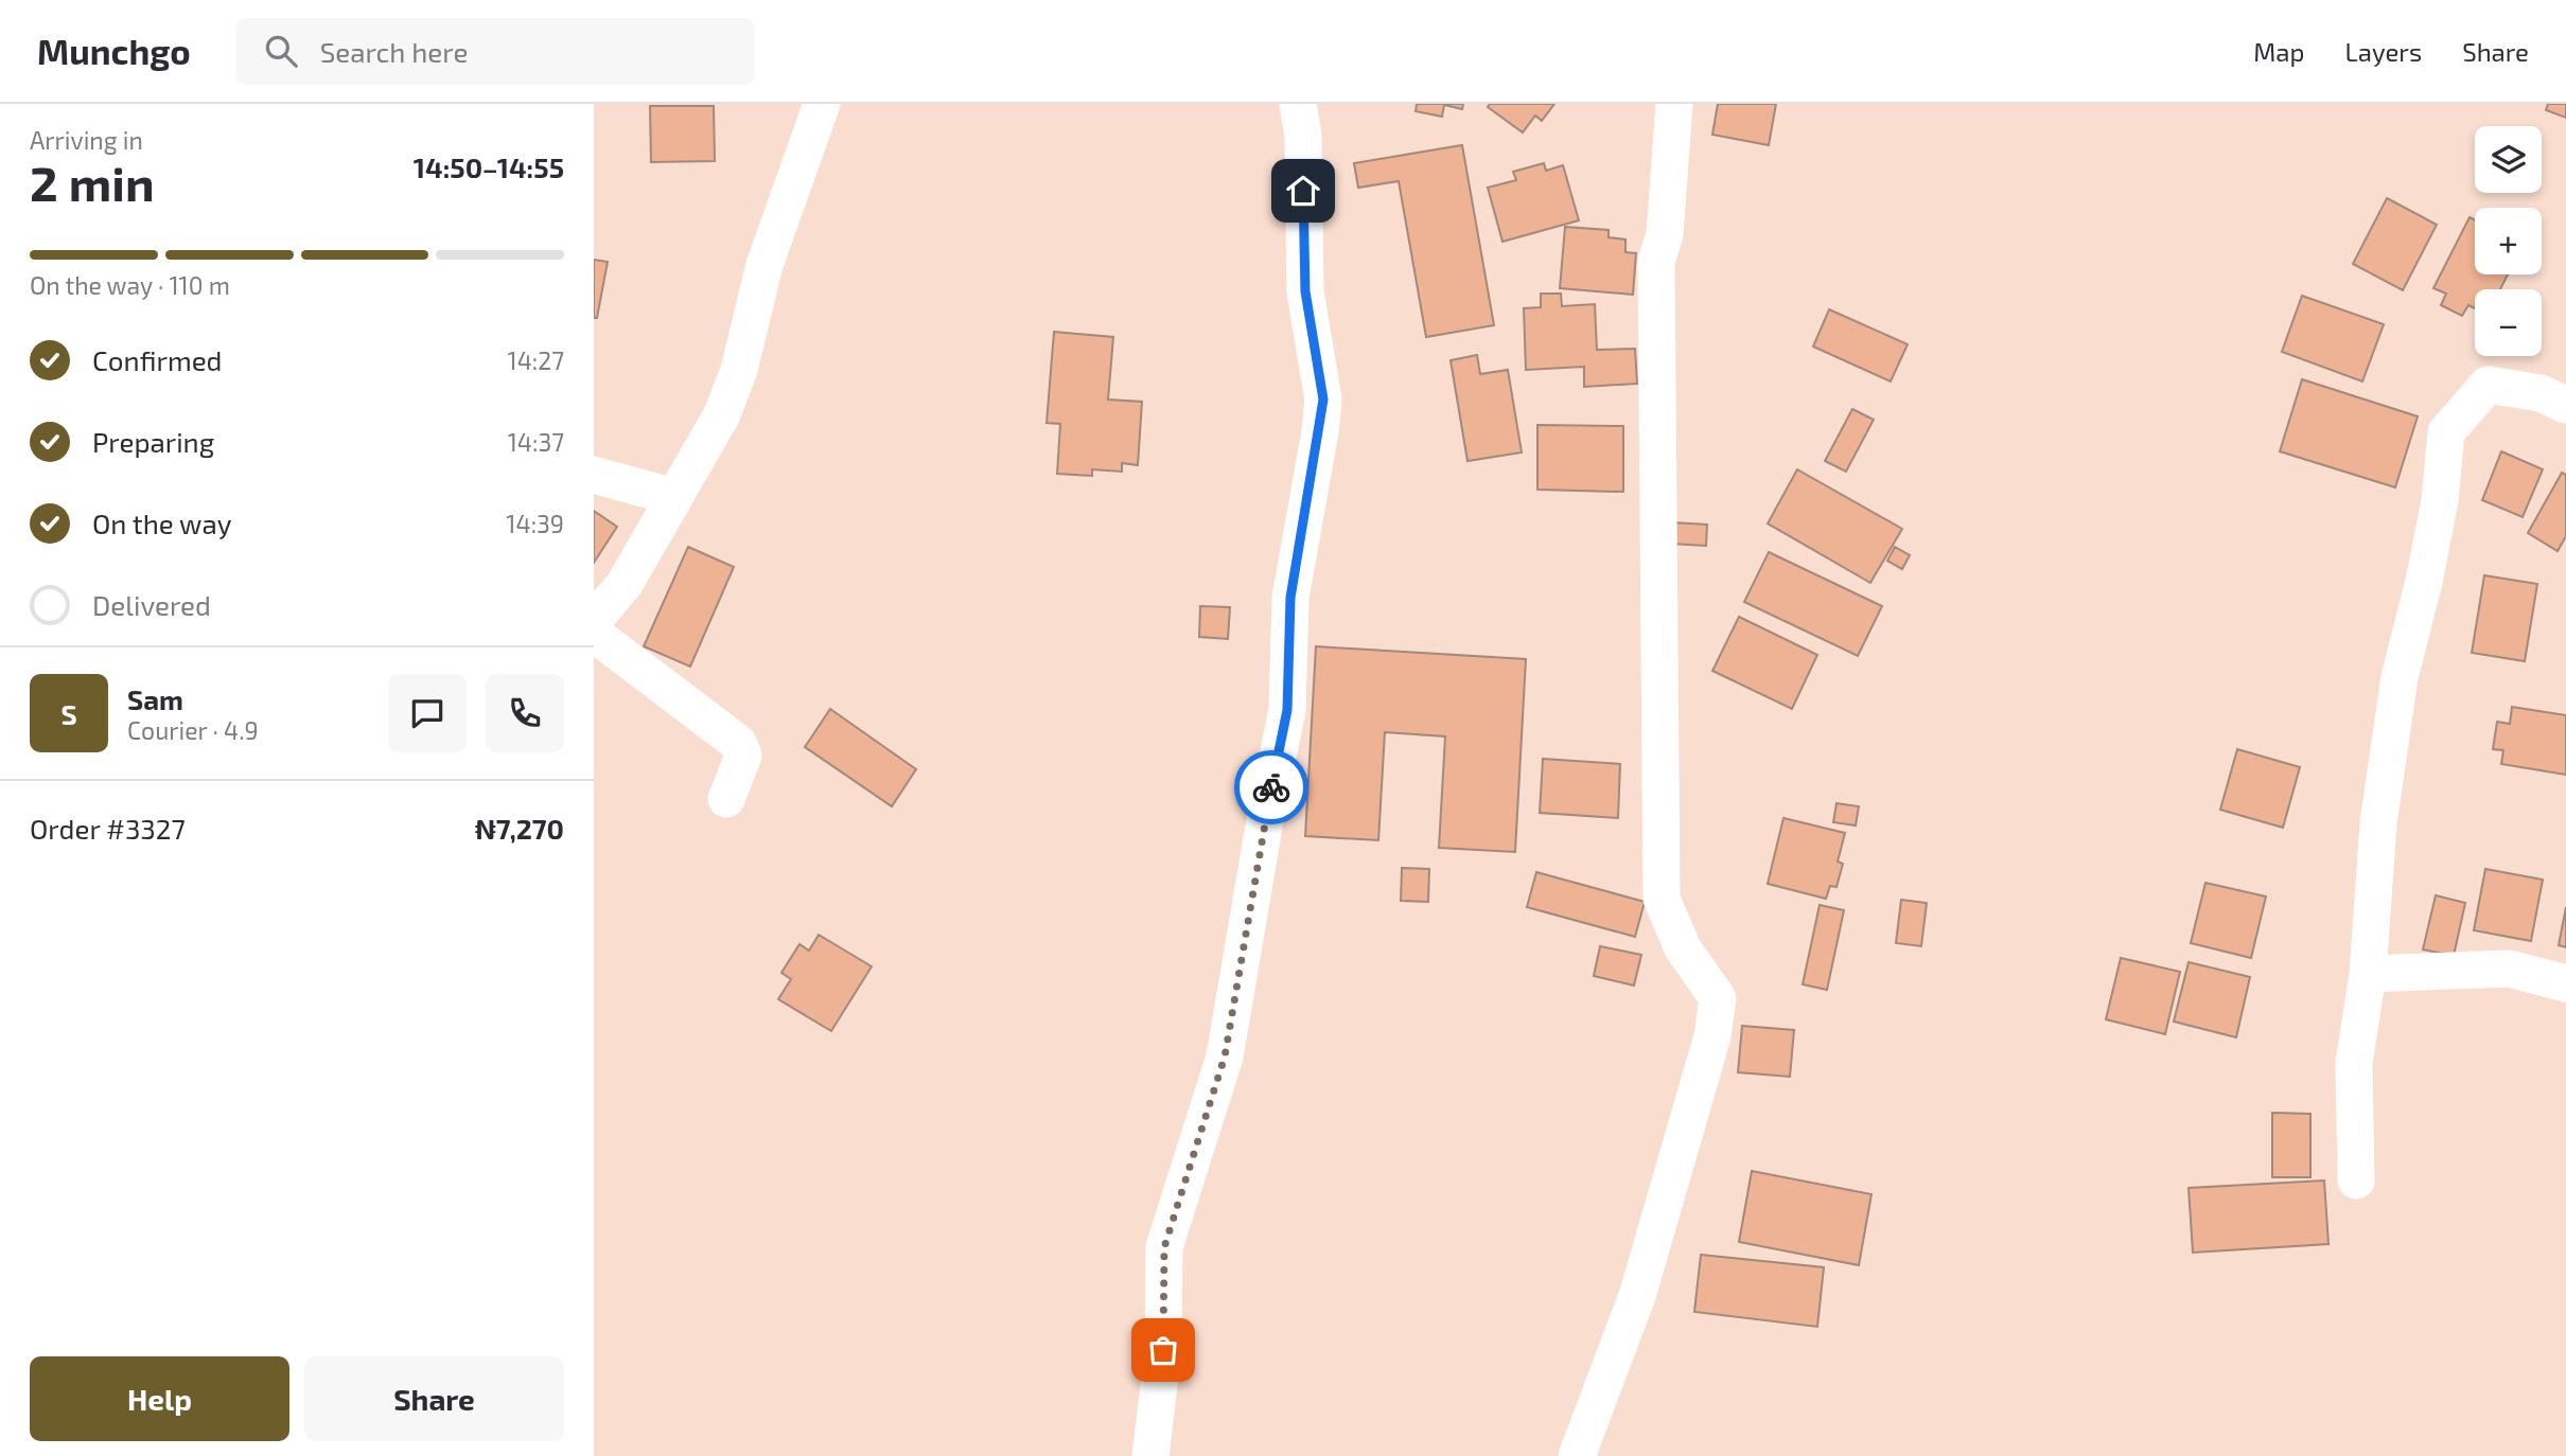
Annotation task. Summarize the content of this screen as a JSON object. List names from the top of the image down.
{
  "page": {
    "header": "Munchgo",
    "search": "Search here",
    "nav": ["Map", "Layers", "Share"],
    "heading": ["2 min", "Arriving in", "14:50–14:55"],
    "panel": [
      "Sam",
      "Courier · 4.9",
      "Order #3327",
      "₦7,270"
    ],
    "map_buttons": ["+", "−"],
    "bar": "On the way · 110 m",
    "list": [
      ["Confirmed", "14:27"],
      ["Preparing", "14:37"],
      ["On the way", "14:39"],
      "Delivered"
    ],
    "round": "S",
    "buttons": ["Help", "Share"]
  }
}
